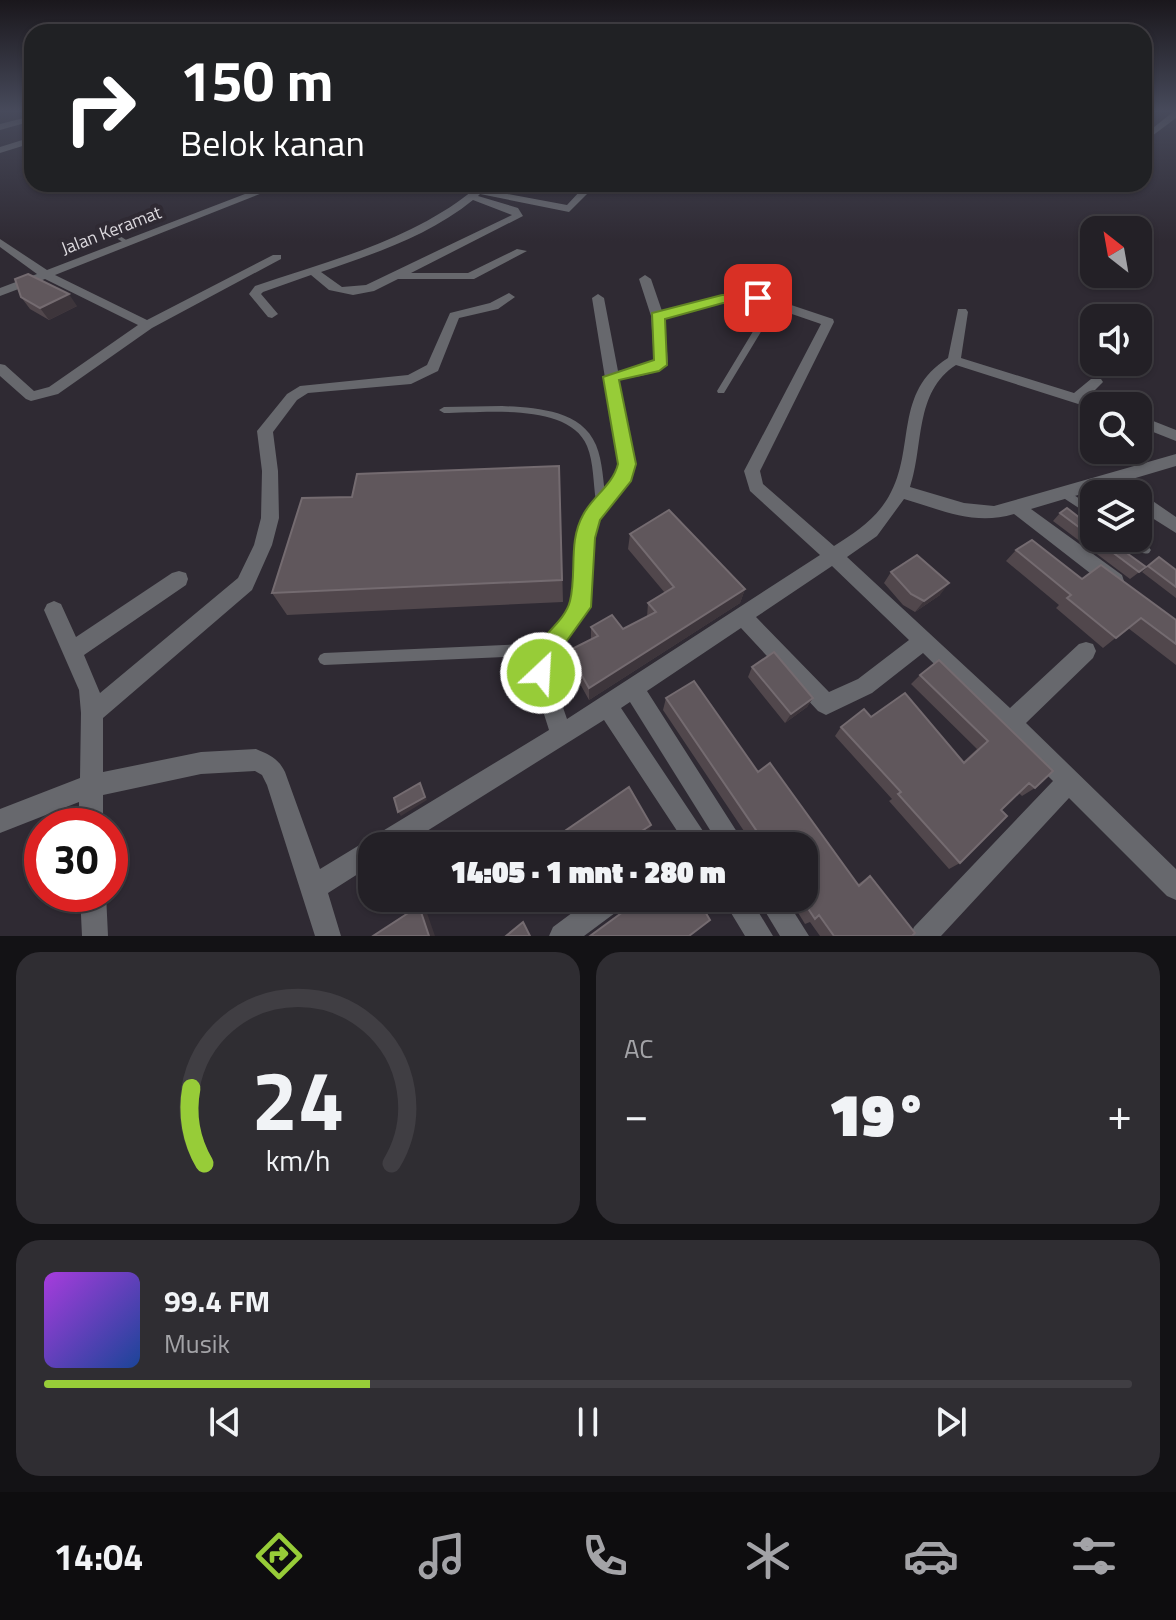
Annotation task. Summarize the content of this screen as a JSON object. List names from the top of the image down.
{
  "streets": {
    "street": ["Jalan Keramat"]
  },
  "north": "top left",
  "page": {
    "turn": ["150 m", "Belok kanan"],
    "limit": "30",
    "trip": "14:05 · 1 mnt · 280 m",
    "tile": "AC",
    "heat": ["−", "19°", "+"],
    "song": ["99.4 FM", "Musik"],
    "tabs": "14:04",
    "gauge": ["24", "km/h"]
  }
}
